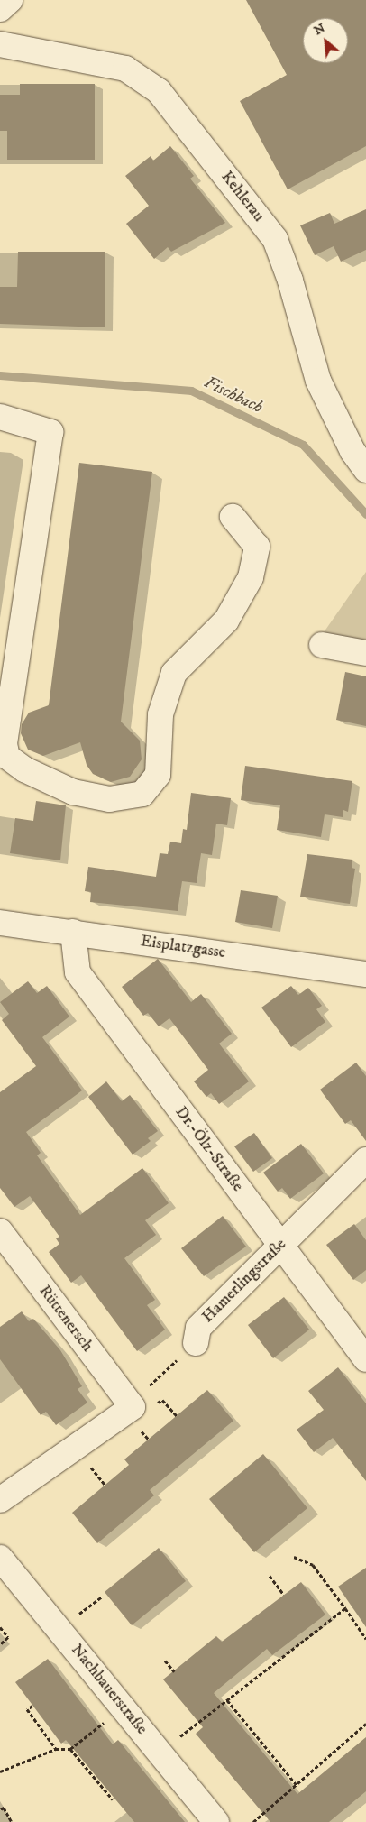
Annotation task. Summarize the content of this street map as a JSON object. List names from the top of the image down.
{
  "streets": {
    "street": [
      "Kehlerau",
      "Eisplatzgasse",
      "Dr.-Ölz-Straße",
      "Hamerlingstraße",
      "Rüttenersch",
      "Nachbauerstraße"
    ]
  },
  "crossings": [
    ["Eisplatzgasse", "Dr.-Ölz-Straße"],
    ["Dr.-Ölz-Straße", "Hamerlingstraße"],
    ["Hamerlingstraße", "Rüttenersch"]
  ],
  "water": ["Fischbach"],
  "north": "top left"
}
